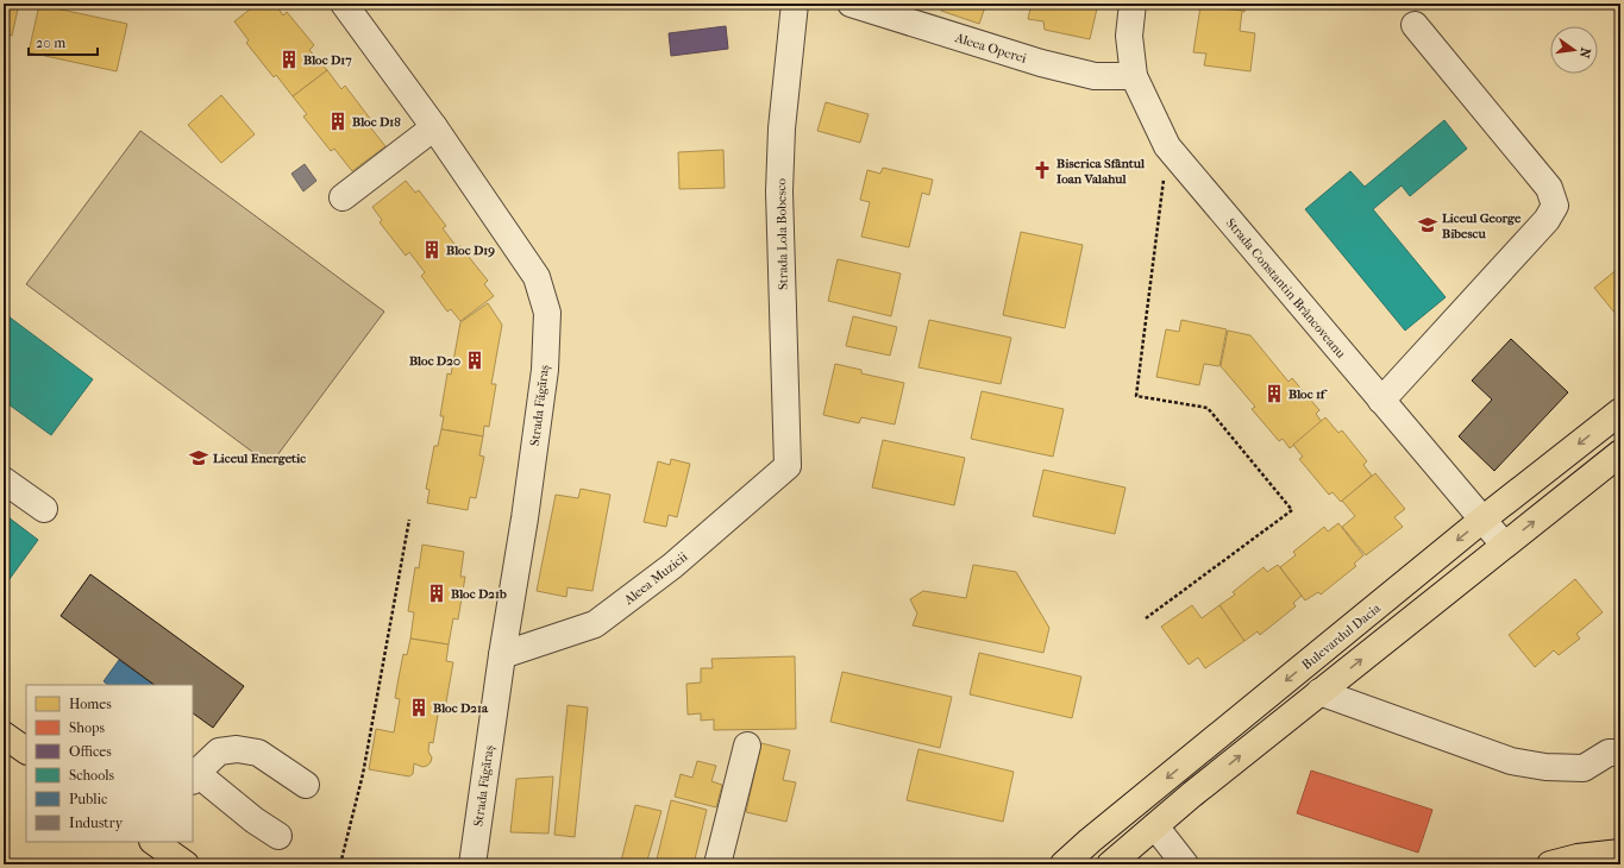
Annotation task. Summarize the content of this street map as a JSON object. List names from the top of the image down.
{
  "streets": {
    "main road": ["Bulevardul Dacia"],
    "street": [
      "Aleea Operei",
      "Strada Lola Bobesco",
      "Strada Constantin Brâncoveanu",
      "Strada Făgăraș",
      "Aleea Muzicii"
    ]
  },
  "crossings": [
    ["Aleea Operei", "Strada Constantin Brâncoveanu"],
    ["Strada Lola Bobesco", "Aleea Muzicii"],
    ["Strada Constantin Brâncoveanu", "Bulevardul Dacia"],
    ["Strada Făgăraș", "Aleea Muzicii"]
  ],
  "places": {
    "building": [
      "Bloc D17",
      "Bloc D18",
      "Bloc D19",
      "Bloc D20",
      "Bloc 1f",
      "Bloc D21b",
      "Bloc D21a"
    ],
    "church": ["Biserica Sfântul Ioan Valahul"],
    "school or university": ["Liceul George Bibescu", "Liceul Energetic"]
  },
  "legend": [
    "Homes",
    "Shops",
    "Offices",
    "Schools",
    "Public",
    "Industry"
  ],
  "scale_bar": "20 m",
  "north": "right"
}
